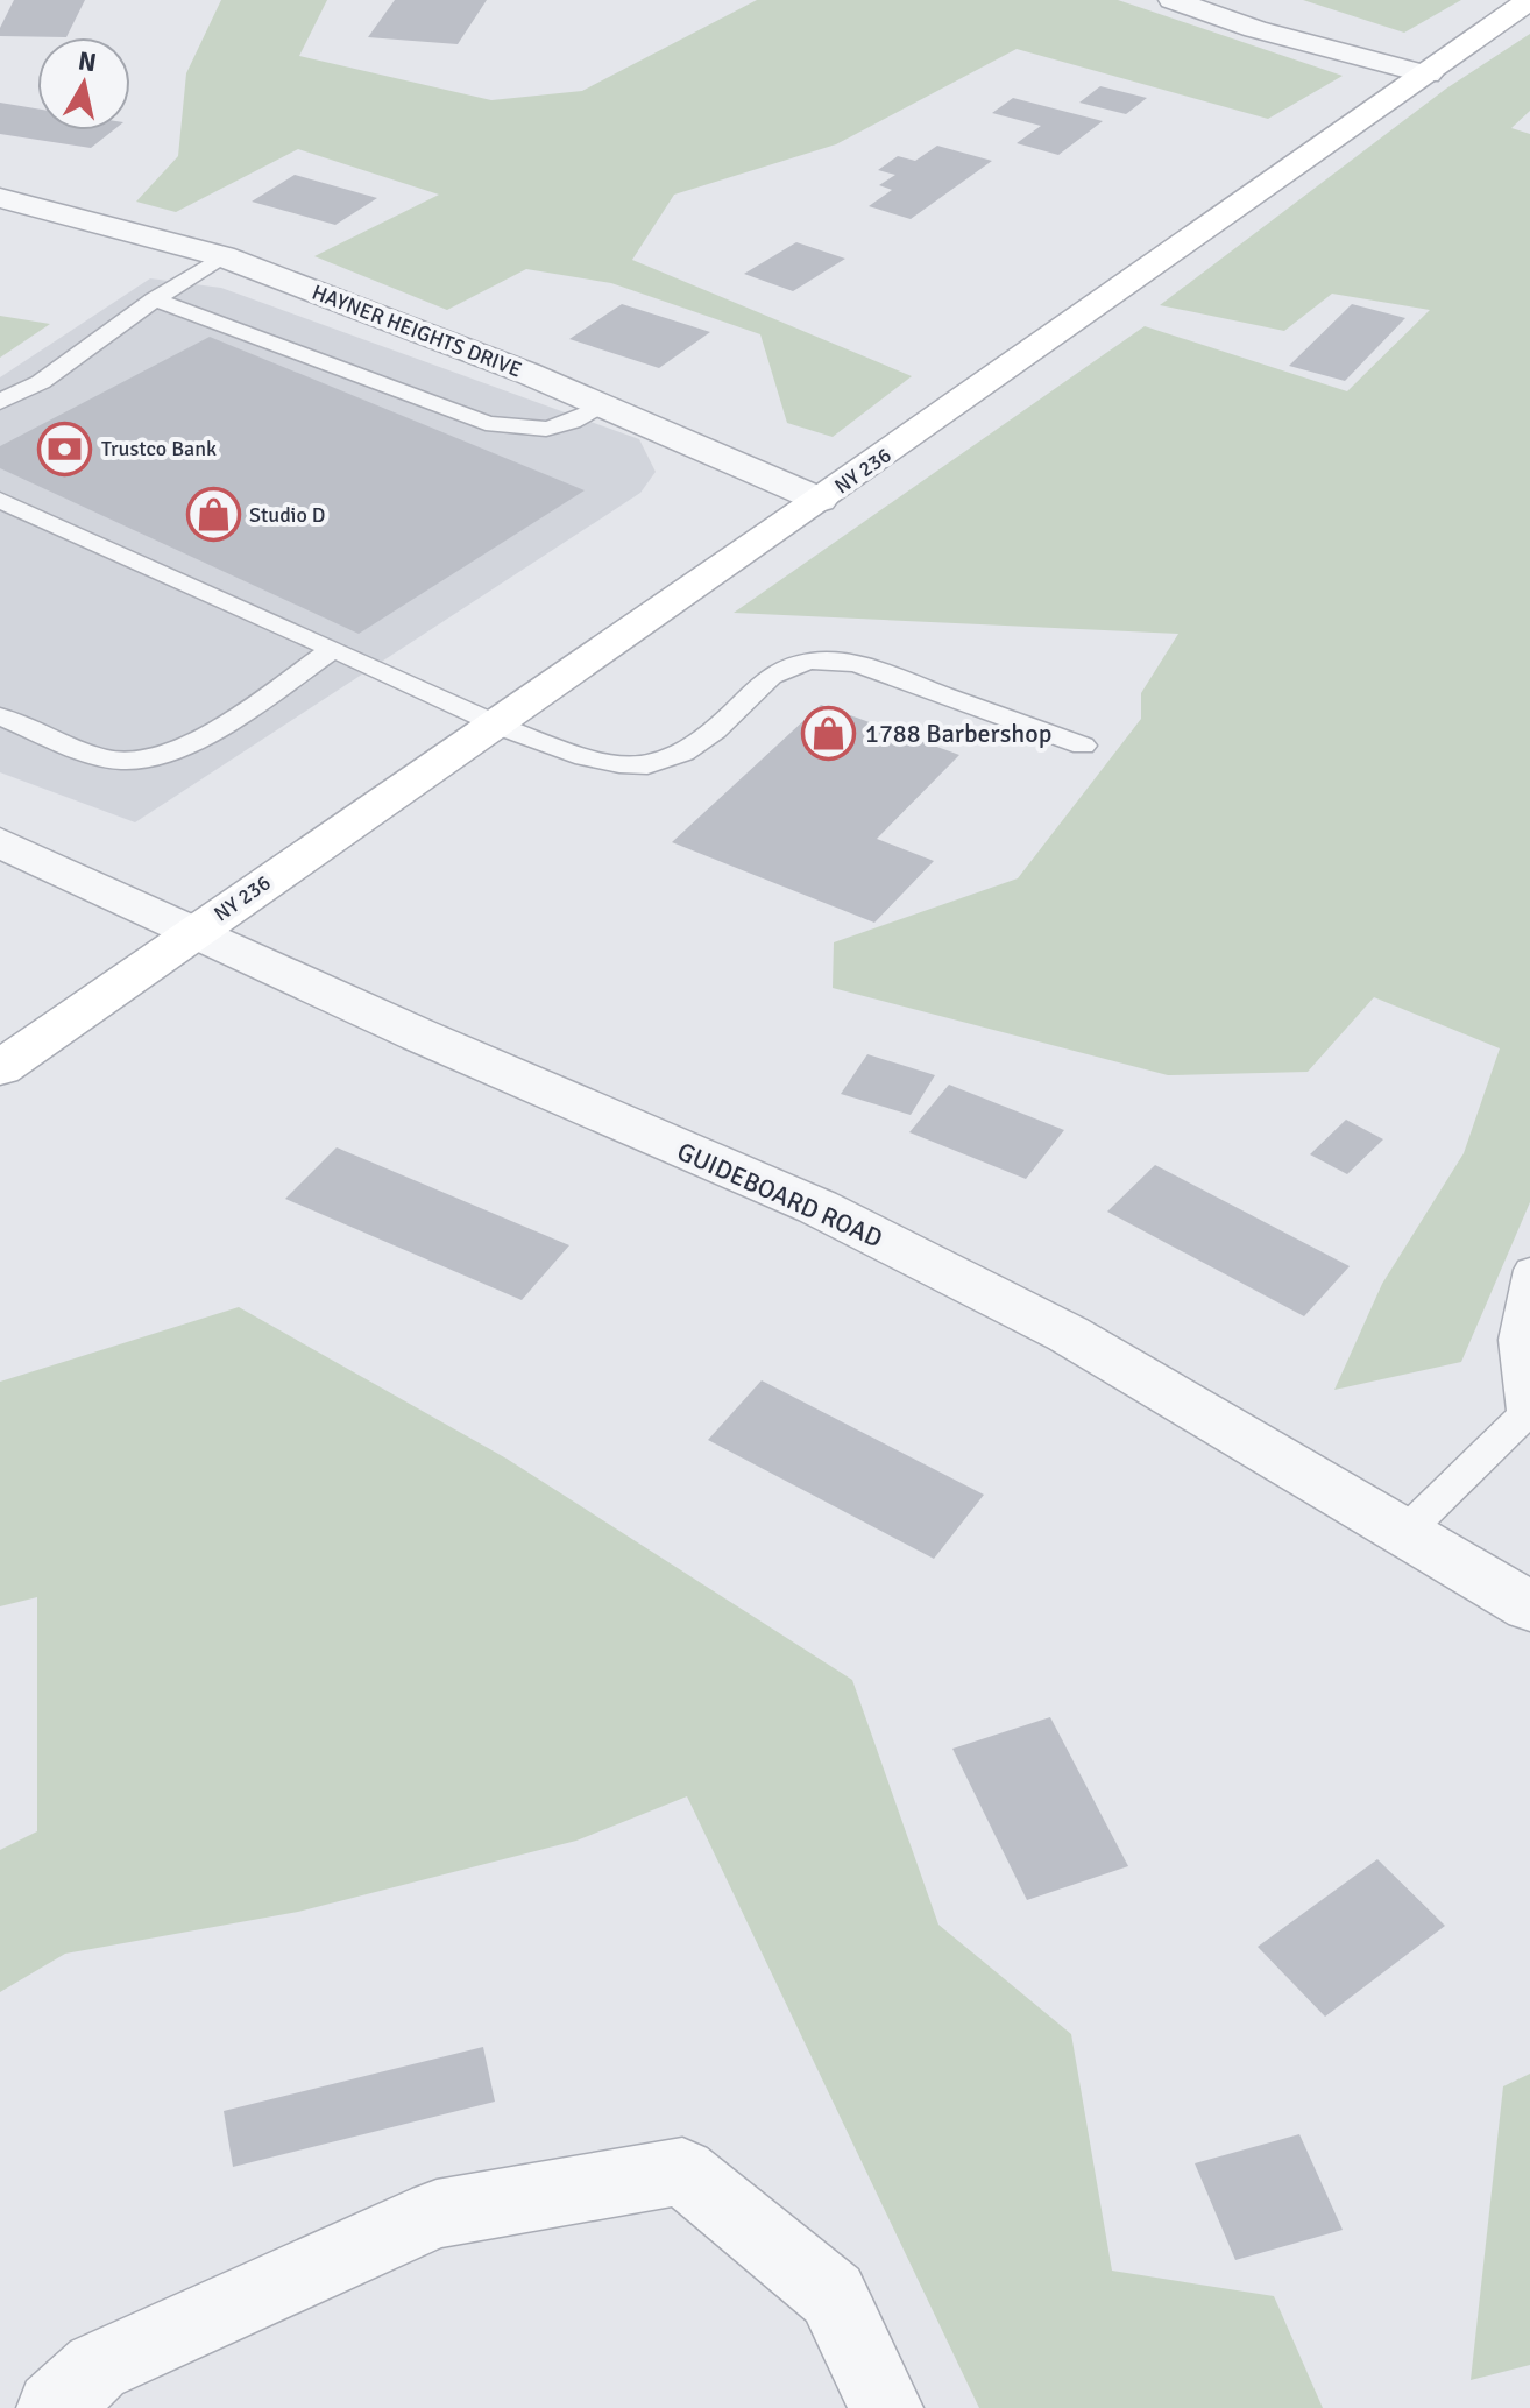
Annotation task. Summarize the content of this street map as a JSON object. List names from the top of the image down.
{
  "streets": {
    "main road": ["NY 236"],
    "street": ["HAYNER HEIGHTS DRIVE", "GUIDEBOARD ROAD"]
  },
  "crossings": [
    ["HAYNER HEIGHTS DRIVE", "NY 236"],
    ["NY 236", "GUIDEBOARD ROAD"]
  ],
  "places": {
    "bank": ["Trustco Bank"],
    "shop": ["Studio D", "1788 Barbershop"]
  },
  "north": "top"
}
